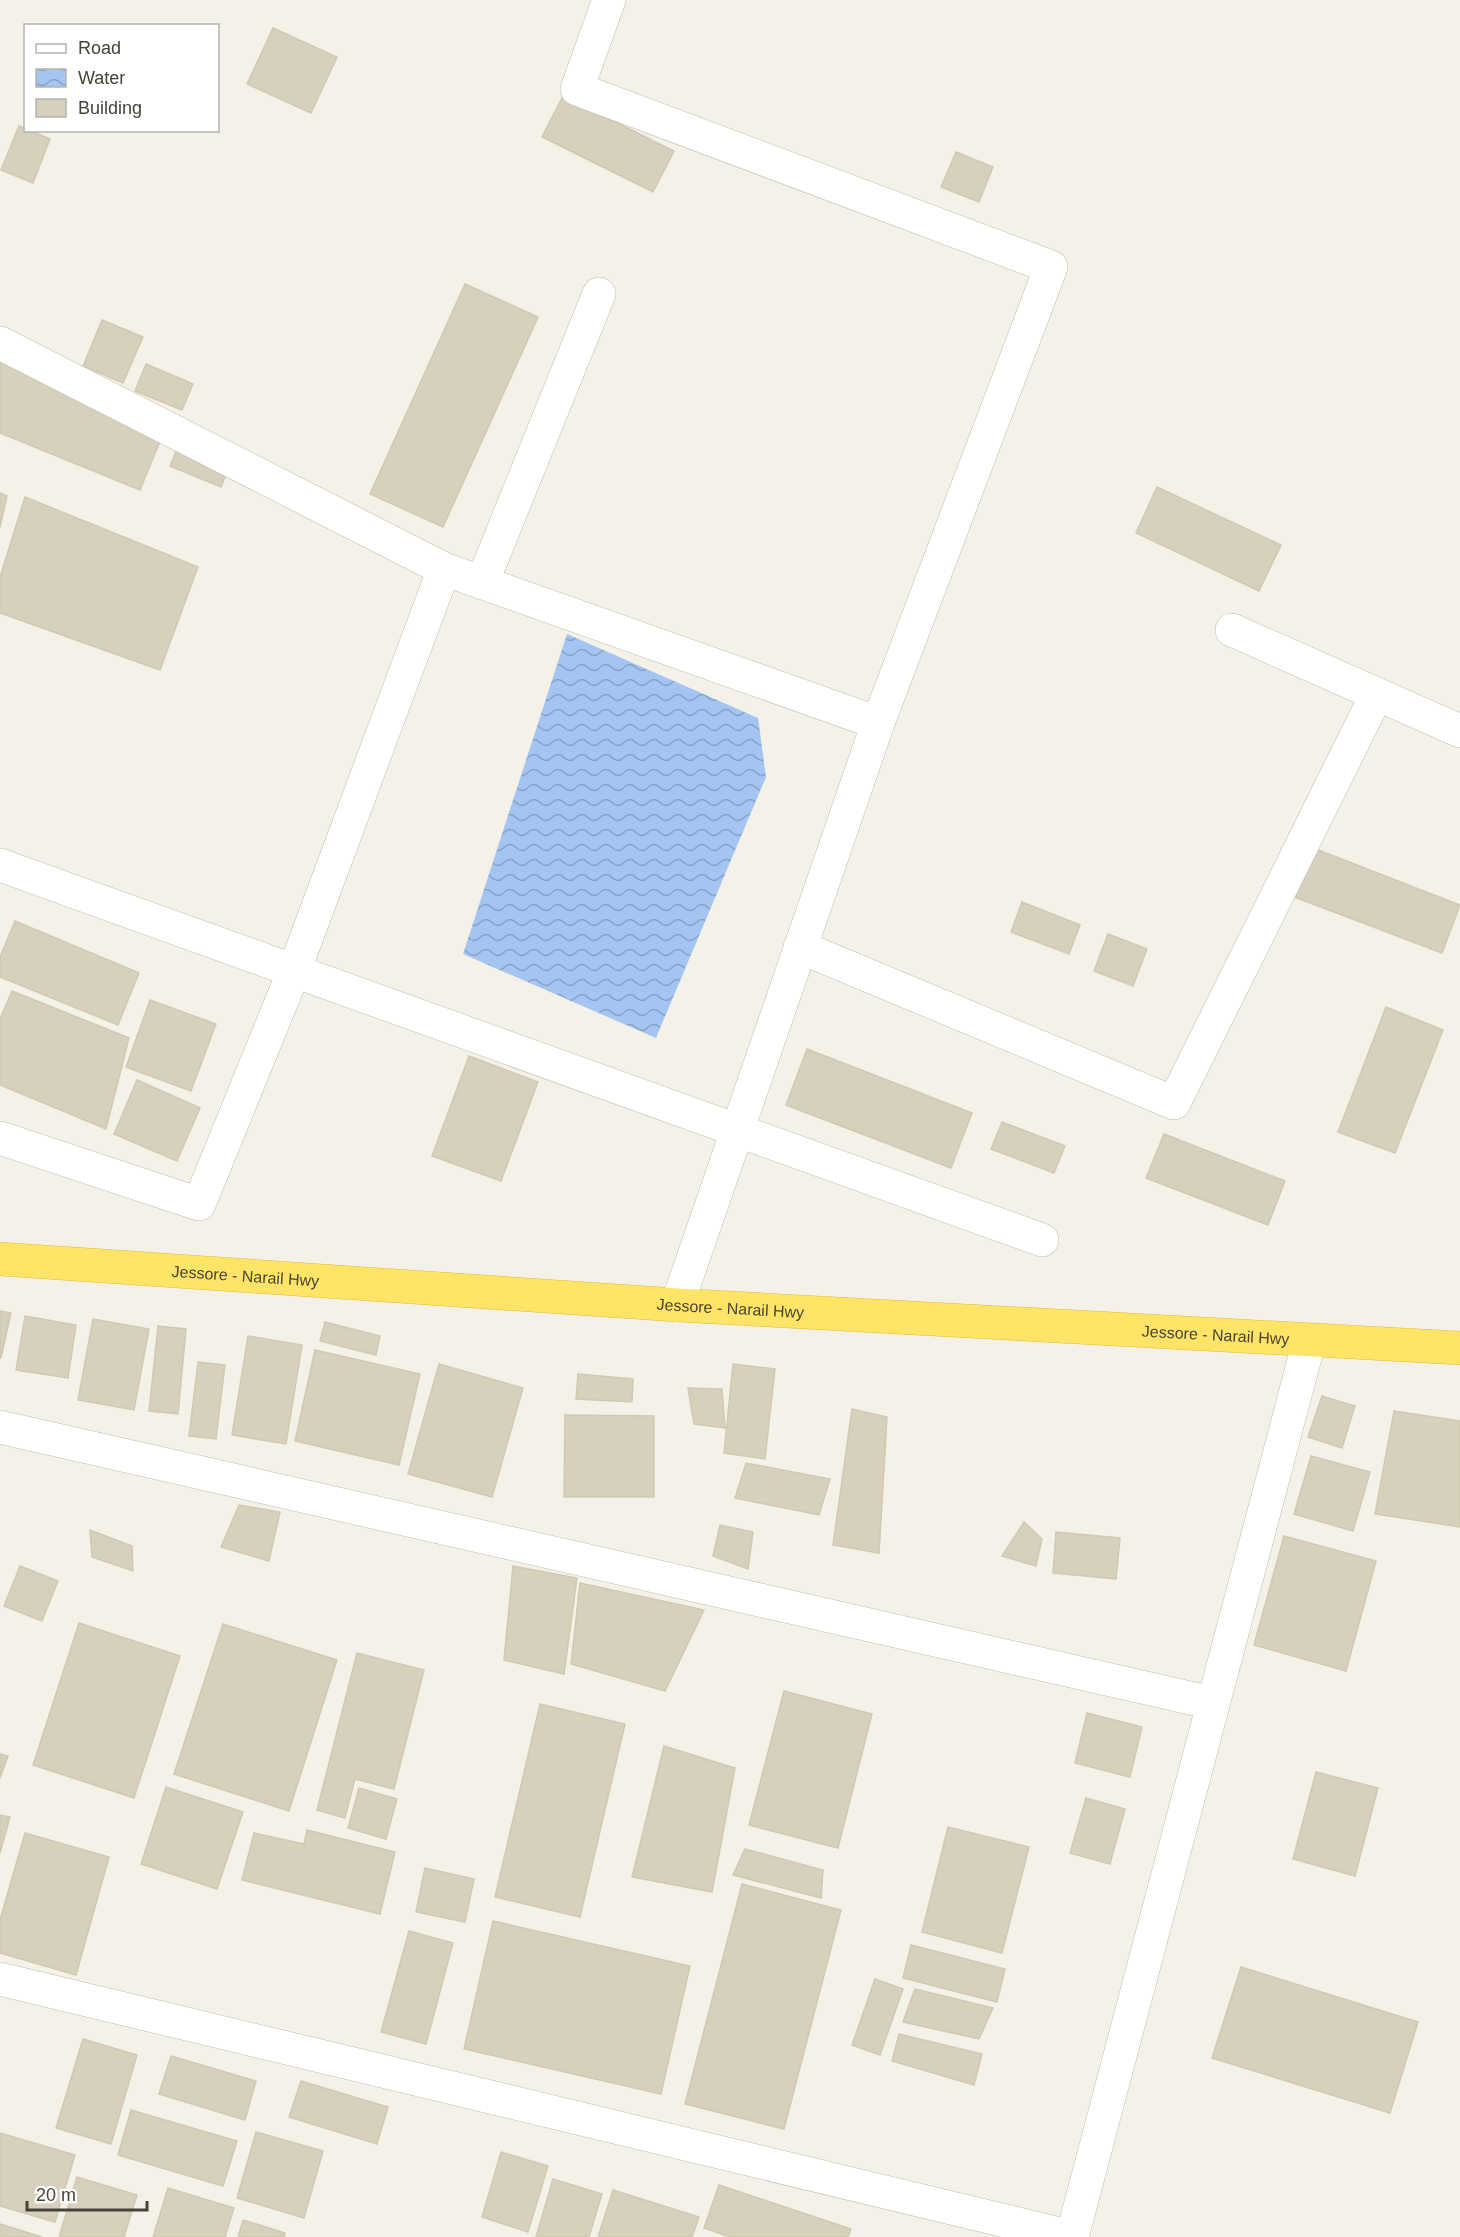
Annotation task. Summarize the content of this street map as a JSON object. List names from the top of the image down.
{
  "streets": {
    "highway": ["Jessore - Narail Hwy"]
  },
  "legend": ["Road", "Water", "Building"],
  "scale_bar": "20 m"
}
